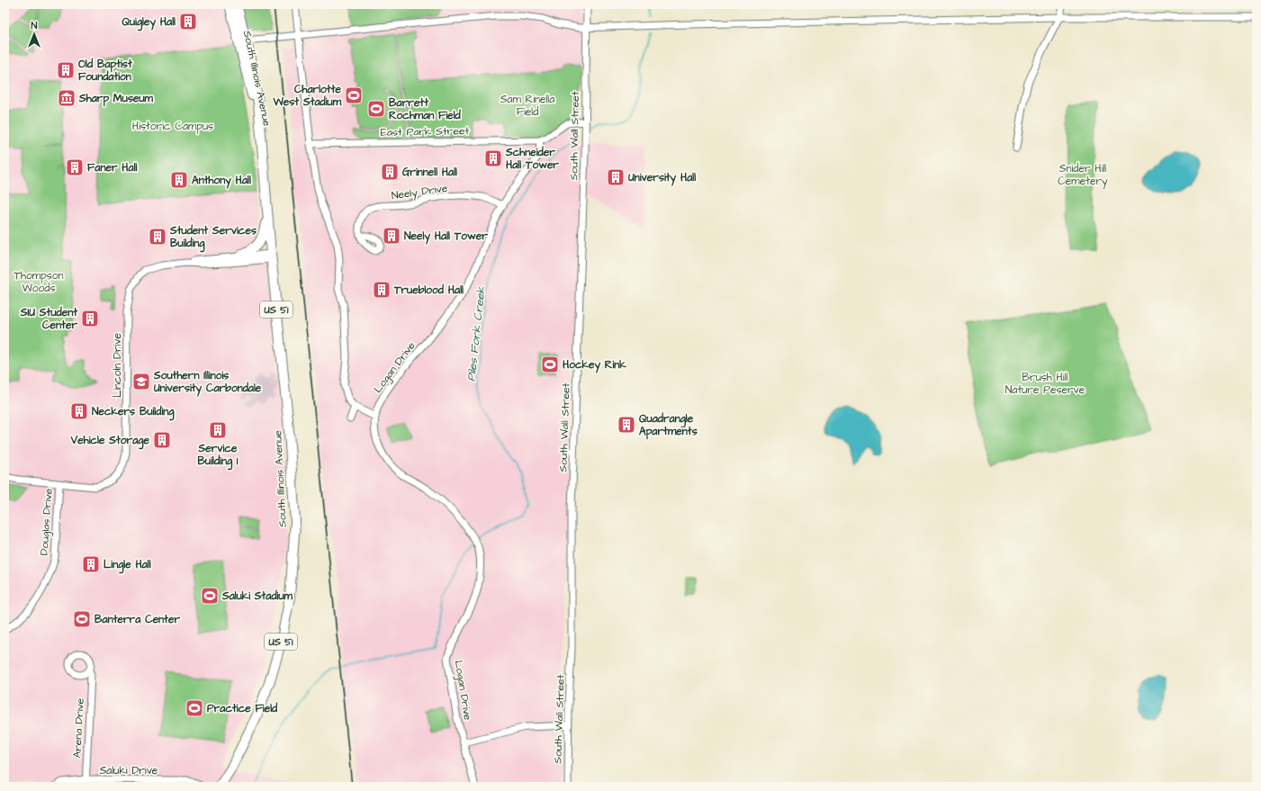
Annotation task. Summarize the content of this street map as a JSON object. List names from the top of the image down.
{
  "streets": {
    "highway": ["South Illinois Avenue", "US 51"],
    "street": [
      "East Park Street",
      "South Wall Street",
      "Neely Drive",
      "Lincoln Drive",
      "Logan Drive",
      "Douglas Drive",
      "Arena Drive",
      "Saluki Drive"
    ]
  },
  "crossings": [
    ["South Illinois Avenue", "Lincoln Drive"],
    ["East Park Street", "Logan Drive"],
    ["Neely Drive", "Logan Drive"],
    ["Lincoln Drive", "Douglas Drive"],
    ["Arena Drive", "Saluki Drive"]
  ],
  "water": ["Piles Fork Creek"],
  "parks": [
    "Sam Rinella Field",
    "Historic Campus",
    "Snider Hill Cemetery",
    "Thompson Woods",
    "Brush Hill Nature Peserve"
  ],
  "places": {
    "building": [
      "Quigley Hall",
      "Old Baptist Foundation",
      "Schneider Hall Tower",
      "Faner Hall",
      "Grinnell Hall",
      "University Hall",
      "Anthony Hall",
      "Neely Hall Tower",
      "Student Services Building",
      "Trueblood Hall",
      "SIU Student Center",
      "Neckers Building",
      "Quadrangle Apartments",
      "Service Building 1",
      "Vehicle Storage",
      "Lingle Hall"
    ],
    "sports": [
      "Charlotte West Stadium",
      "Barrett Rochman Field",
      "Hockey Rink",
      "Saluki Stadium",
      "Banterra Center",
      "Practice Field"
    ],
    "museum": ["Sharp Museum"],
    "school or university": ["Southern Illinois University Carbondale"]
  },
  "north": "top"
}
